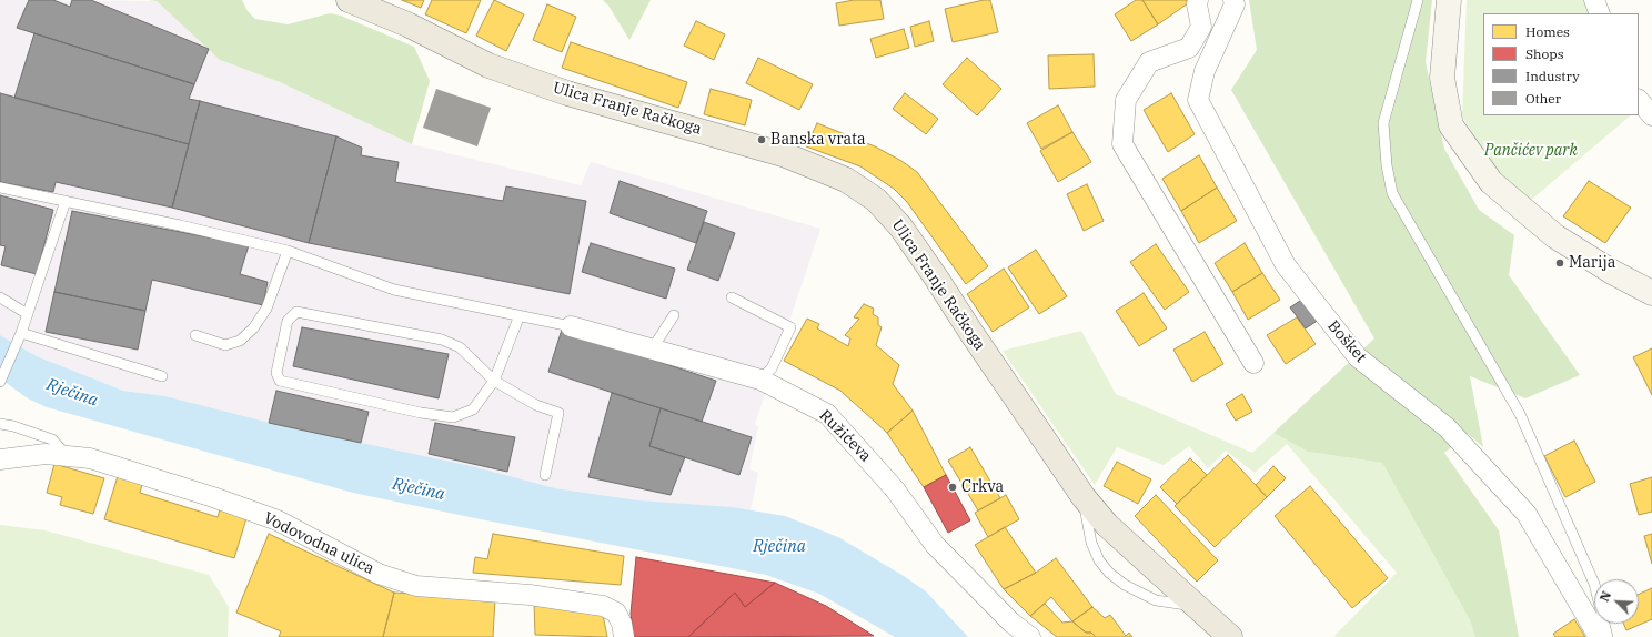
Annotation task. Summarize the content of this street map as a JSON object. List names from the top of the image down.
{
  "streets": {
    "main road": ["Ulica Franje Račkoga"],
    "street": ["Bošket", "Ružićeva", "Vodovodna ulica"]
  },
  "water": ["Rječina"],
  "parks": ["Pančićev park"],
  "places": ["Banska vrata", "Marija", "Crkva"],
  "legend": [
    "Homes",
    "Shops",
    "Industry",
    "Other"
  ],
  "north": "top left"
}
